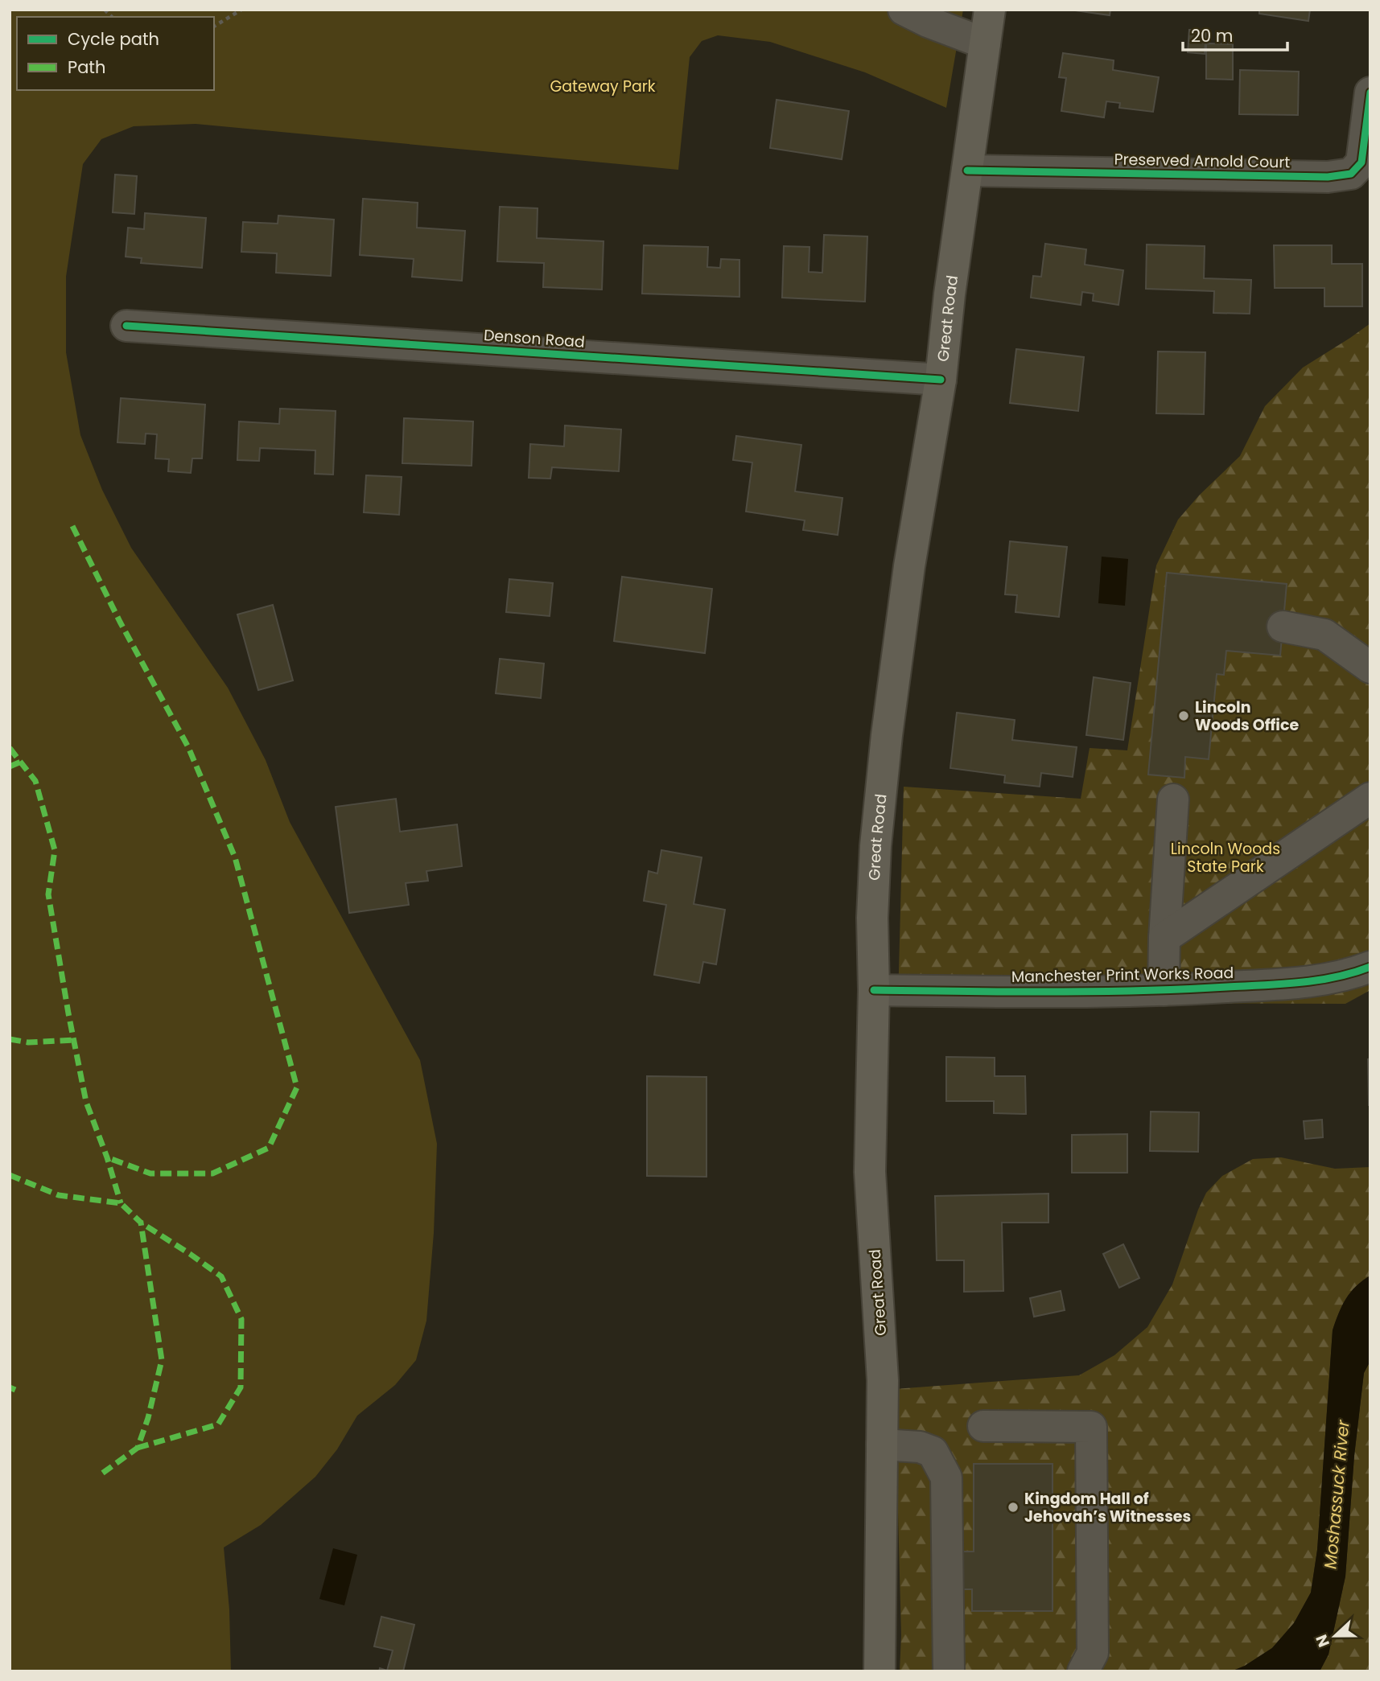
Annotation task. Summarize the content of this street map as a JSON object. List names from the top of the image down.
{
  "streets": {
    "main road": ["Great Road"],
    "street": ["Preserved Arnold Court", "Denson Road", "Manchester Print Works Road"]
  },
  "crossings": [
    ["Preserved Arnold Court", "Great Road"],
    ["Great Road", "Denson Road"],
    ["Great Road", "Manchester Print Works Road"]
  ],
  "water": ["Moshassuck River"],
  "parks": ["Gateway Park", "Lincoln Woods State Park"],
  "places": ["Lincoln Woods Office", "Kingdom Hall of Jehovah’s Witnesses"],
  "legend": ["Cycle path", "Path"],
  "scale_bar": "20 m",
  "north": "left"
}
